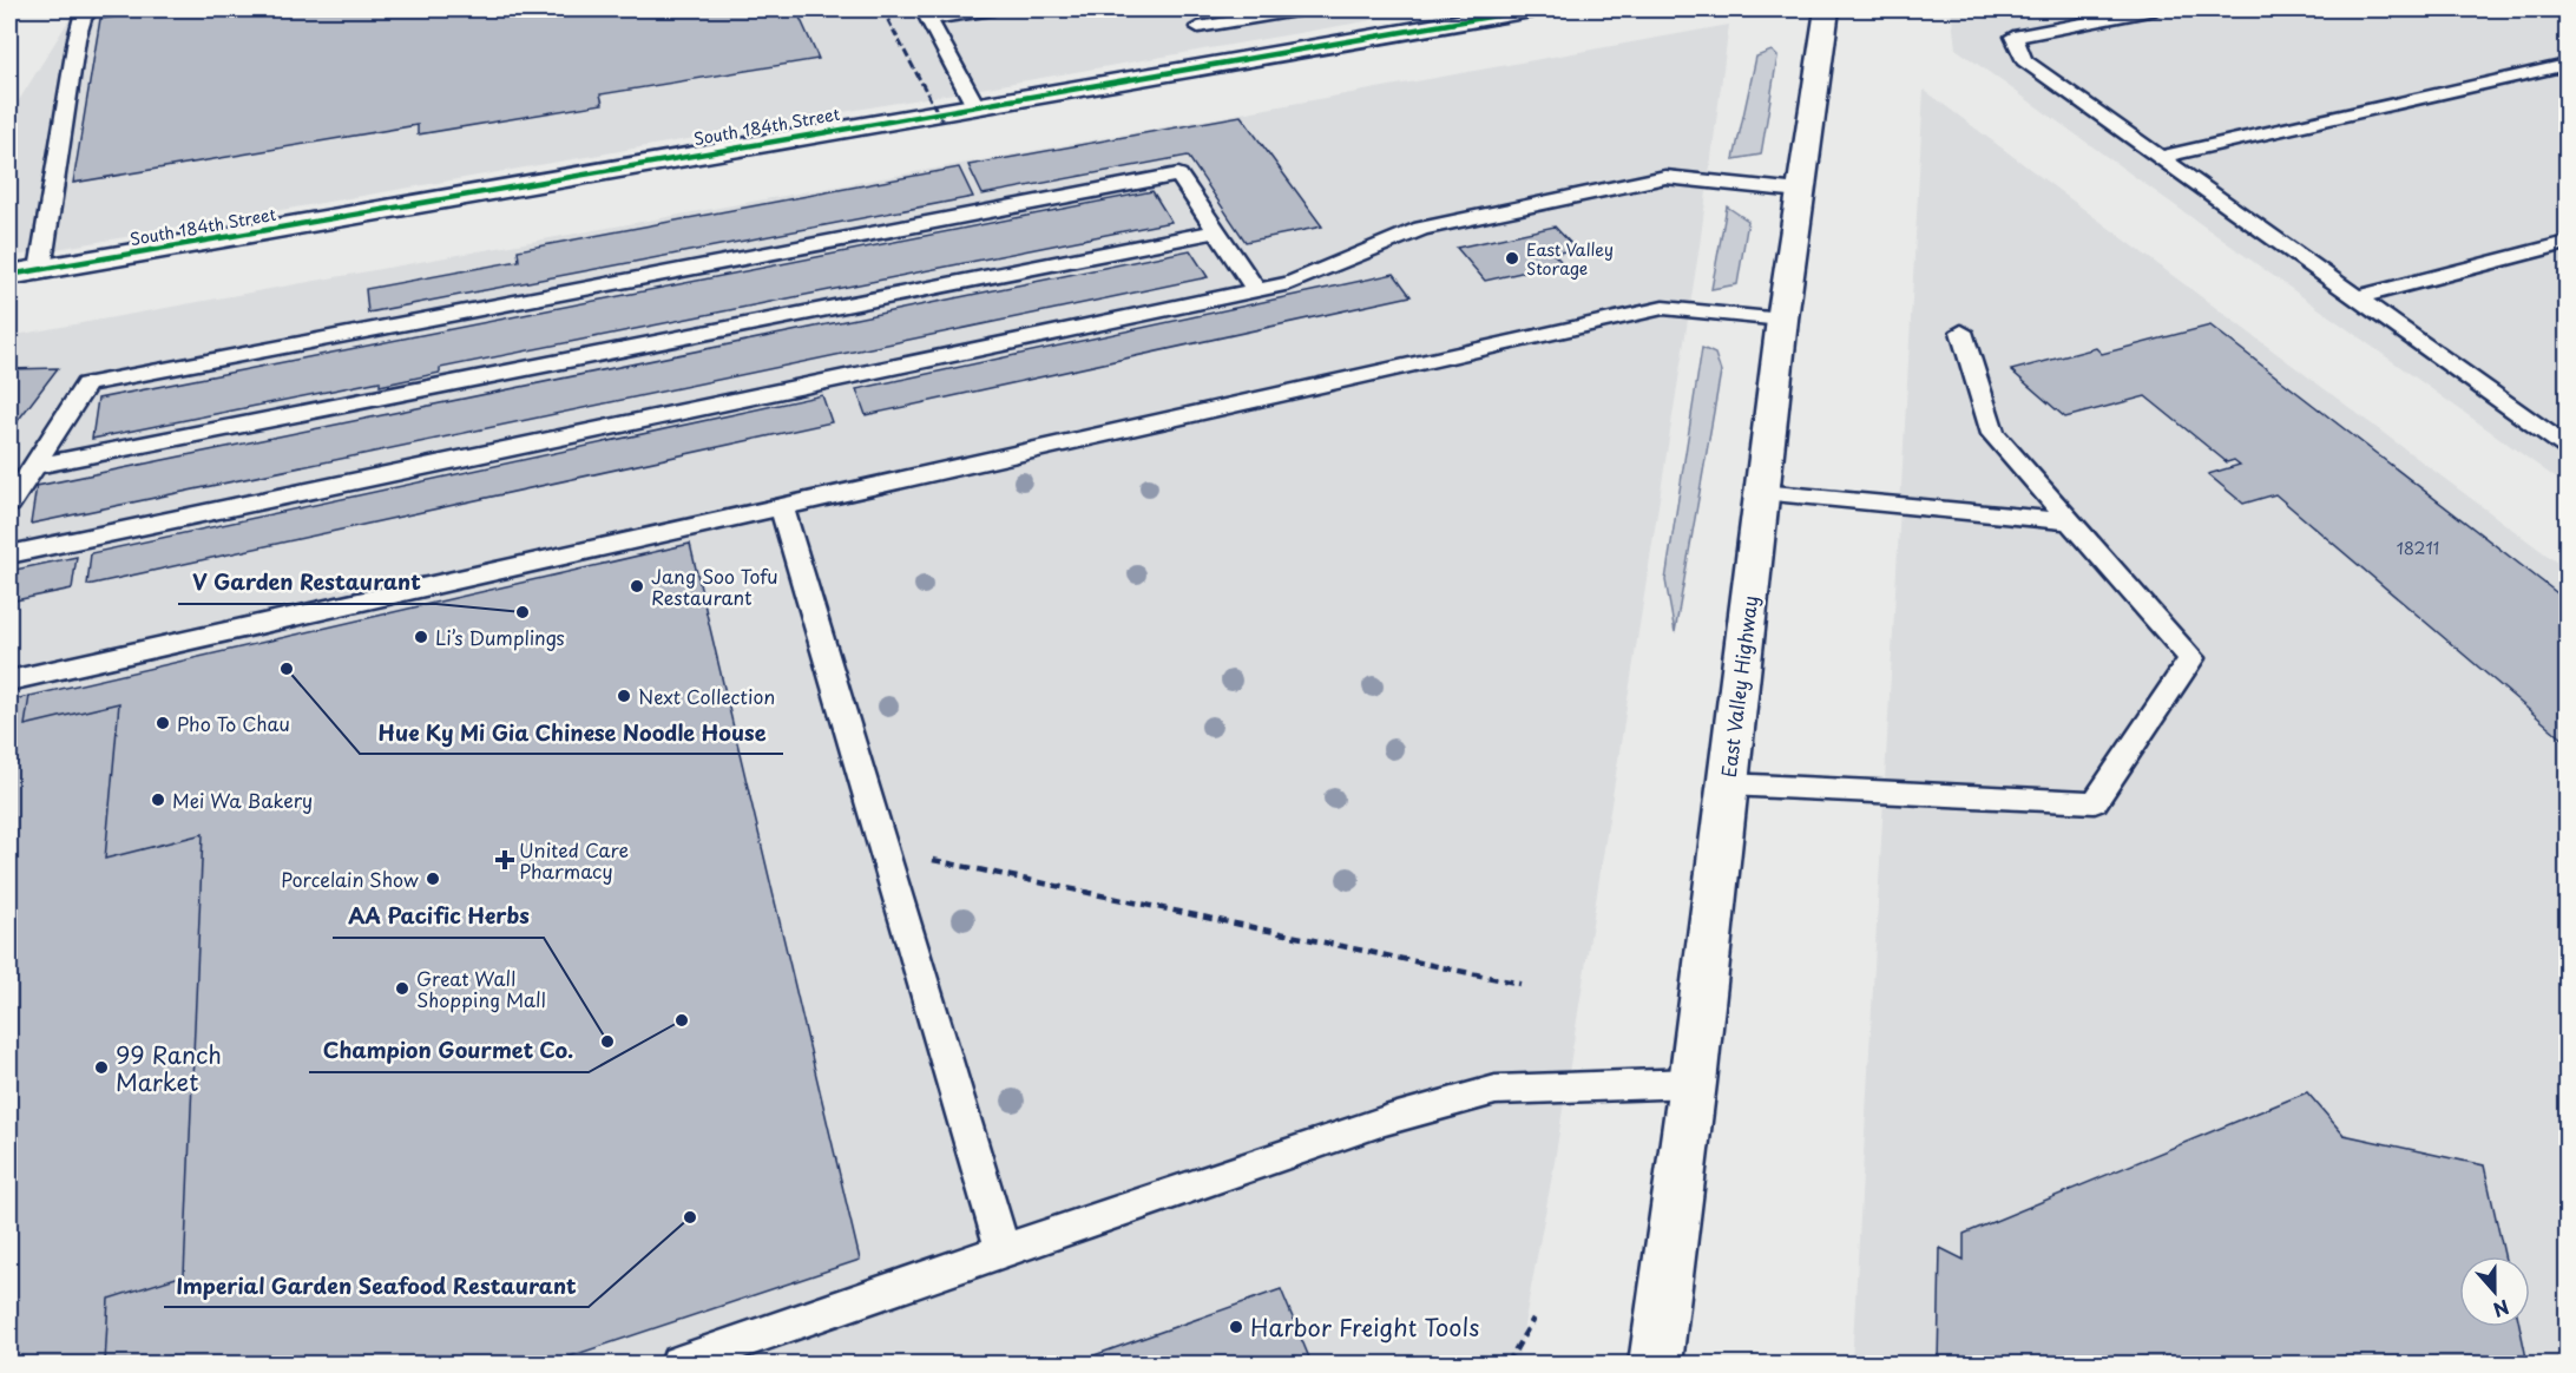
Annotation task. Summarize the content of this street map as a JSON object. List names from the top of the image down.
{
  "streets": {
    "main road": ["South 184th Street", "East Valley Highway"]
  },
  "places": {
    "other": [
      "East Valley Storage",
      "Jang Soo Tofu Restaurant",
      "V Garden Restaurant",
      "Li’s Dumplings",
      "Hue Ky Mi Gia Chinese Noodle House",
      "Next Collection",
      "Pho To Chau",
      "Mei Wa Bakery",
      "Porcelain Show",
      "Great Wall Shopping Mall",
      "Champion Gourmet Co.",
      "AA Pacific Herbs",
      "99 Ranch Market",
      "Imperial Garden Seafood Restaurant",
      "Harbor Freight Tools"
    ],
    "health": ["United Care Pharmacy"]
  },
  "house_numbers": ["18211"],
  "north": "bottom"
}
